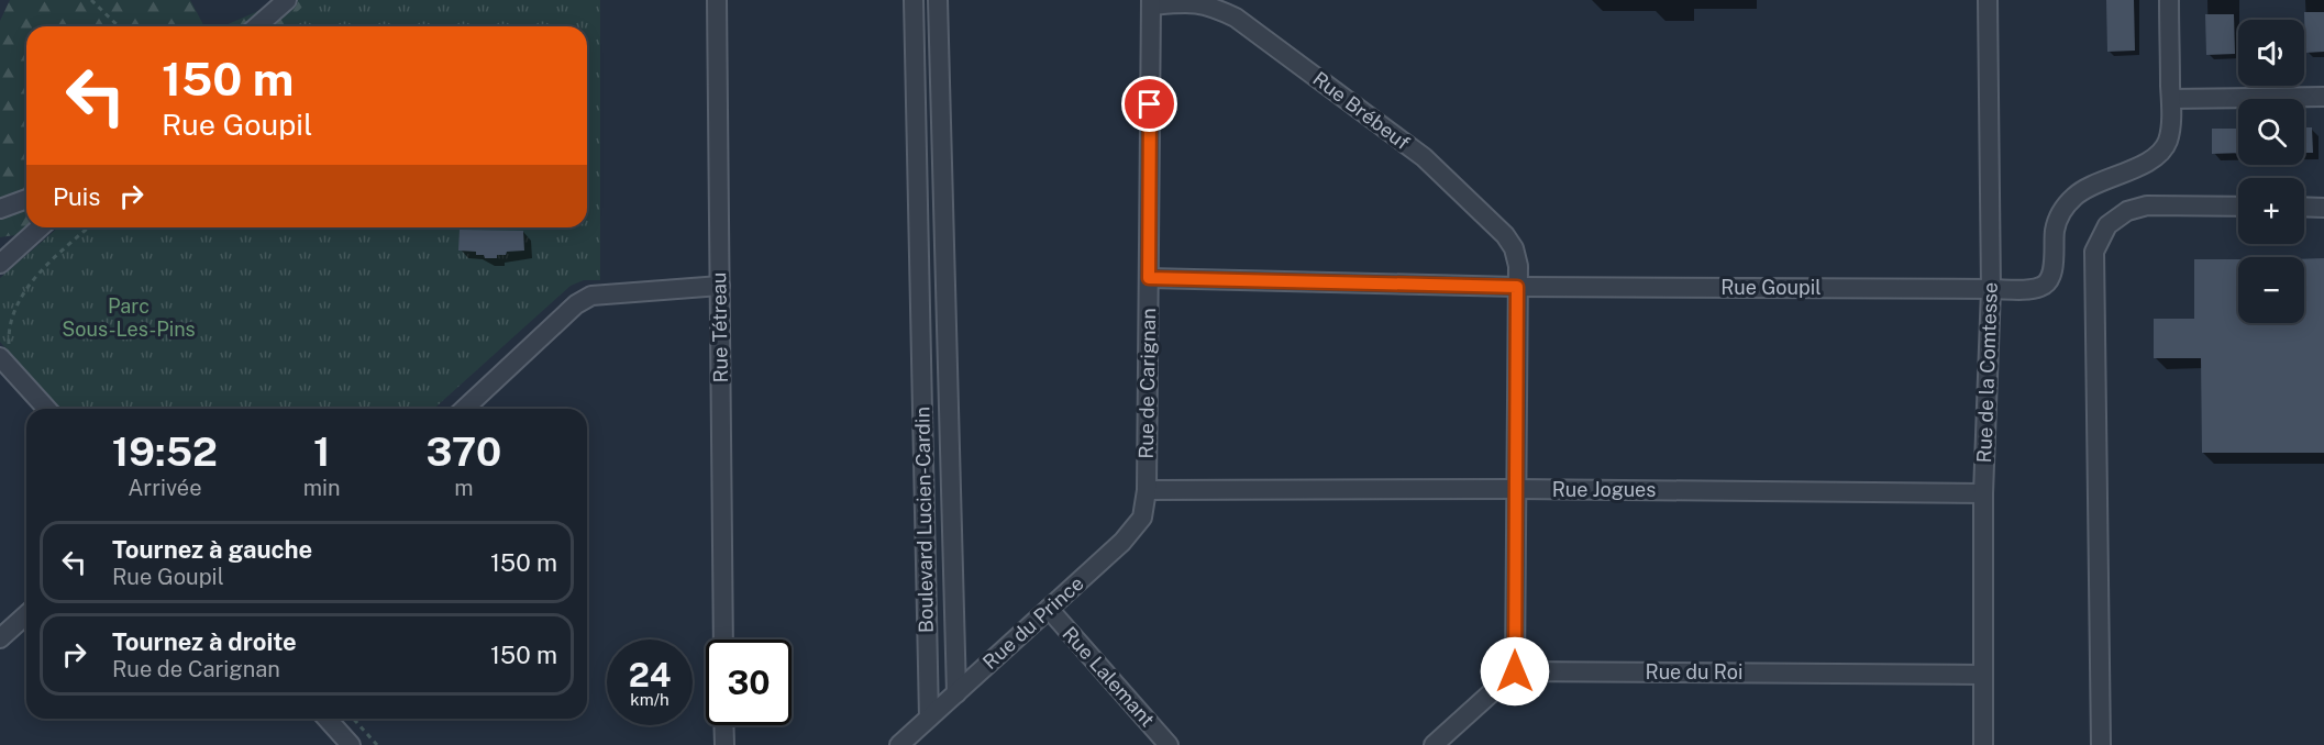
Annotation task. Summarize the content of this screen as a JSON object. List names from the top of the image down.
{
  "streets": {
    "street": [
      "Rue Brébeuf",
      "Rue Goupil",
      "Rue Tétreau",
      "Rue de la Comtesse",
      "Rue de Carignan",
      "Rue Jogues",
      "Boulevard Lucien-Cardin",
      "Rue du Prince",
      "Rue du Roi",
      "Rue Lalemant"
    ]
  },
  "crossings": [
    ["Rue Brébeuf", "Rue Goupil"],
    ["Rue Brébeuf", "Rue de Carignan"],
    ["Rue Brébeuf", "Rue Jogues"],
    ["Rue Brébeuf", "Rue du Roi"],
    ["Rue Goupil", "Rue de la Comtesse"],
    ["Rue Goupil", "Rue de Carignan"],
    ["Rue de la Comtesse", "Rue Jogues"],
    ["Rue de la Comtesse", "Rue du Roi"],
    ["Rue de Carignan", "Rue Jogues"],
    ["Rue de Carignan", "Rue du Prince"],
    ["Rue Jogues", "Rue du Prince"],
    ["Boulevard Lucien-Cardin", "Rue du Prince"],
    ["Rue du Prince", "Rue Lalemant"]
  ],
  "parks": ["Parc Sous-Les-Pins"],
  "page": {
    "map_buttons": ["+", "−"],
    "turn": ["150 m", "Rue Goupil"],
    "then": "Puis",
    "eta": [
      "19:52",
      "Arrivée",
      "1",
      "min",
      "370",
      "m"
    ],
    "list": [
      {
        "name": "Tournez à gauche",
        "note": "Rue Goupil",
        "value": "150 m"
      },
      {
        "name": "Tournez à droite",
        "note": "Rue de Carignan",
        "value": "150 m"
      }
    ],
    "speed": "24 km/h",
    "limit": "30"
  }
}
